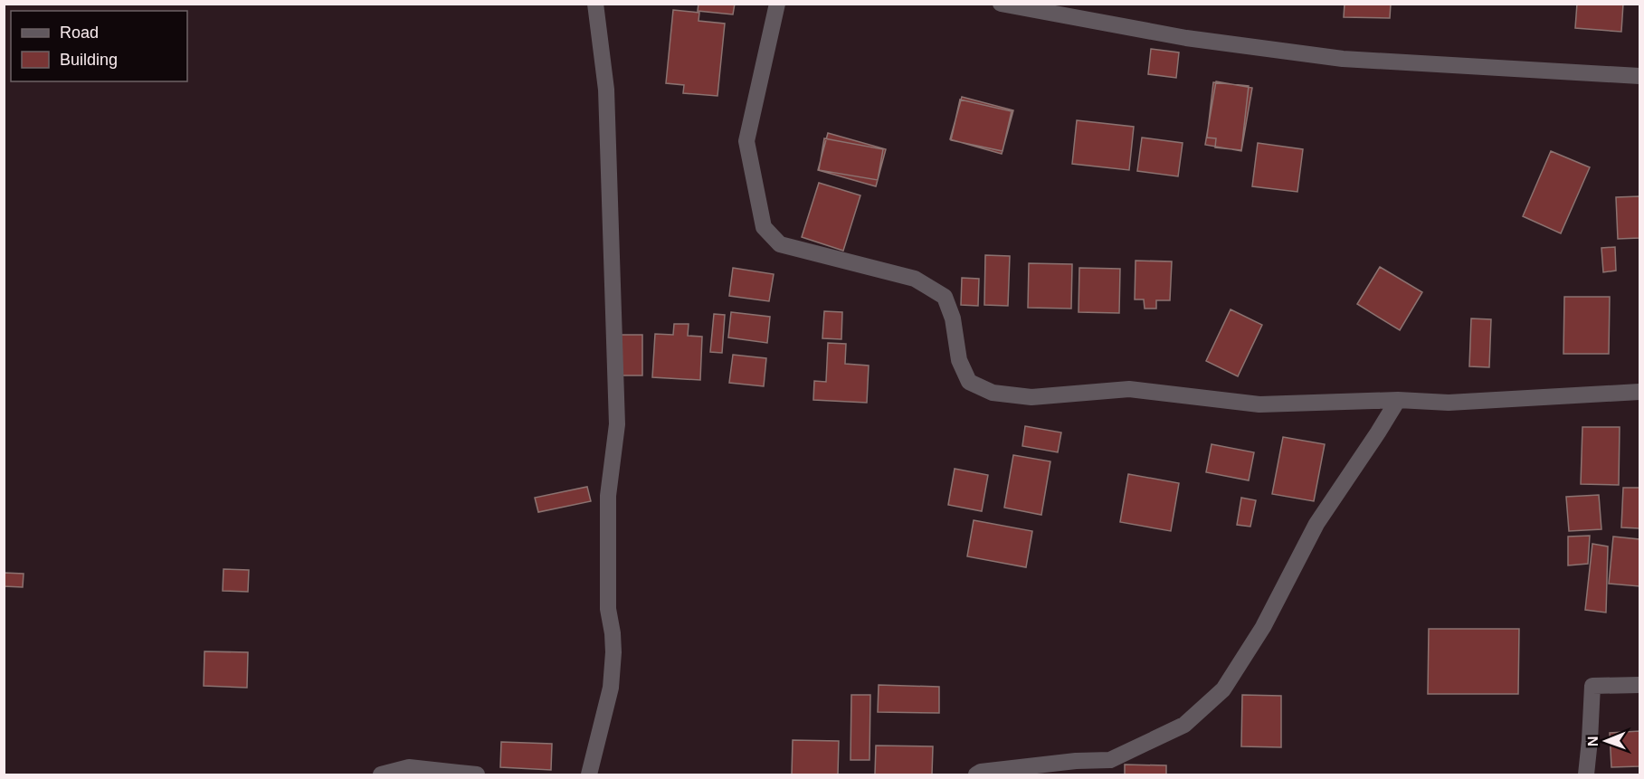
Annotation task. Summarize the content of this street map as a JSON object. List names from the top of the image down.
{
  "legend": ["Road", "Building"],
  "north": "left"
}
